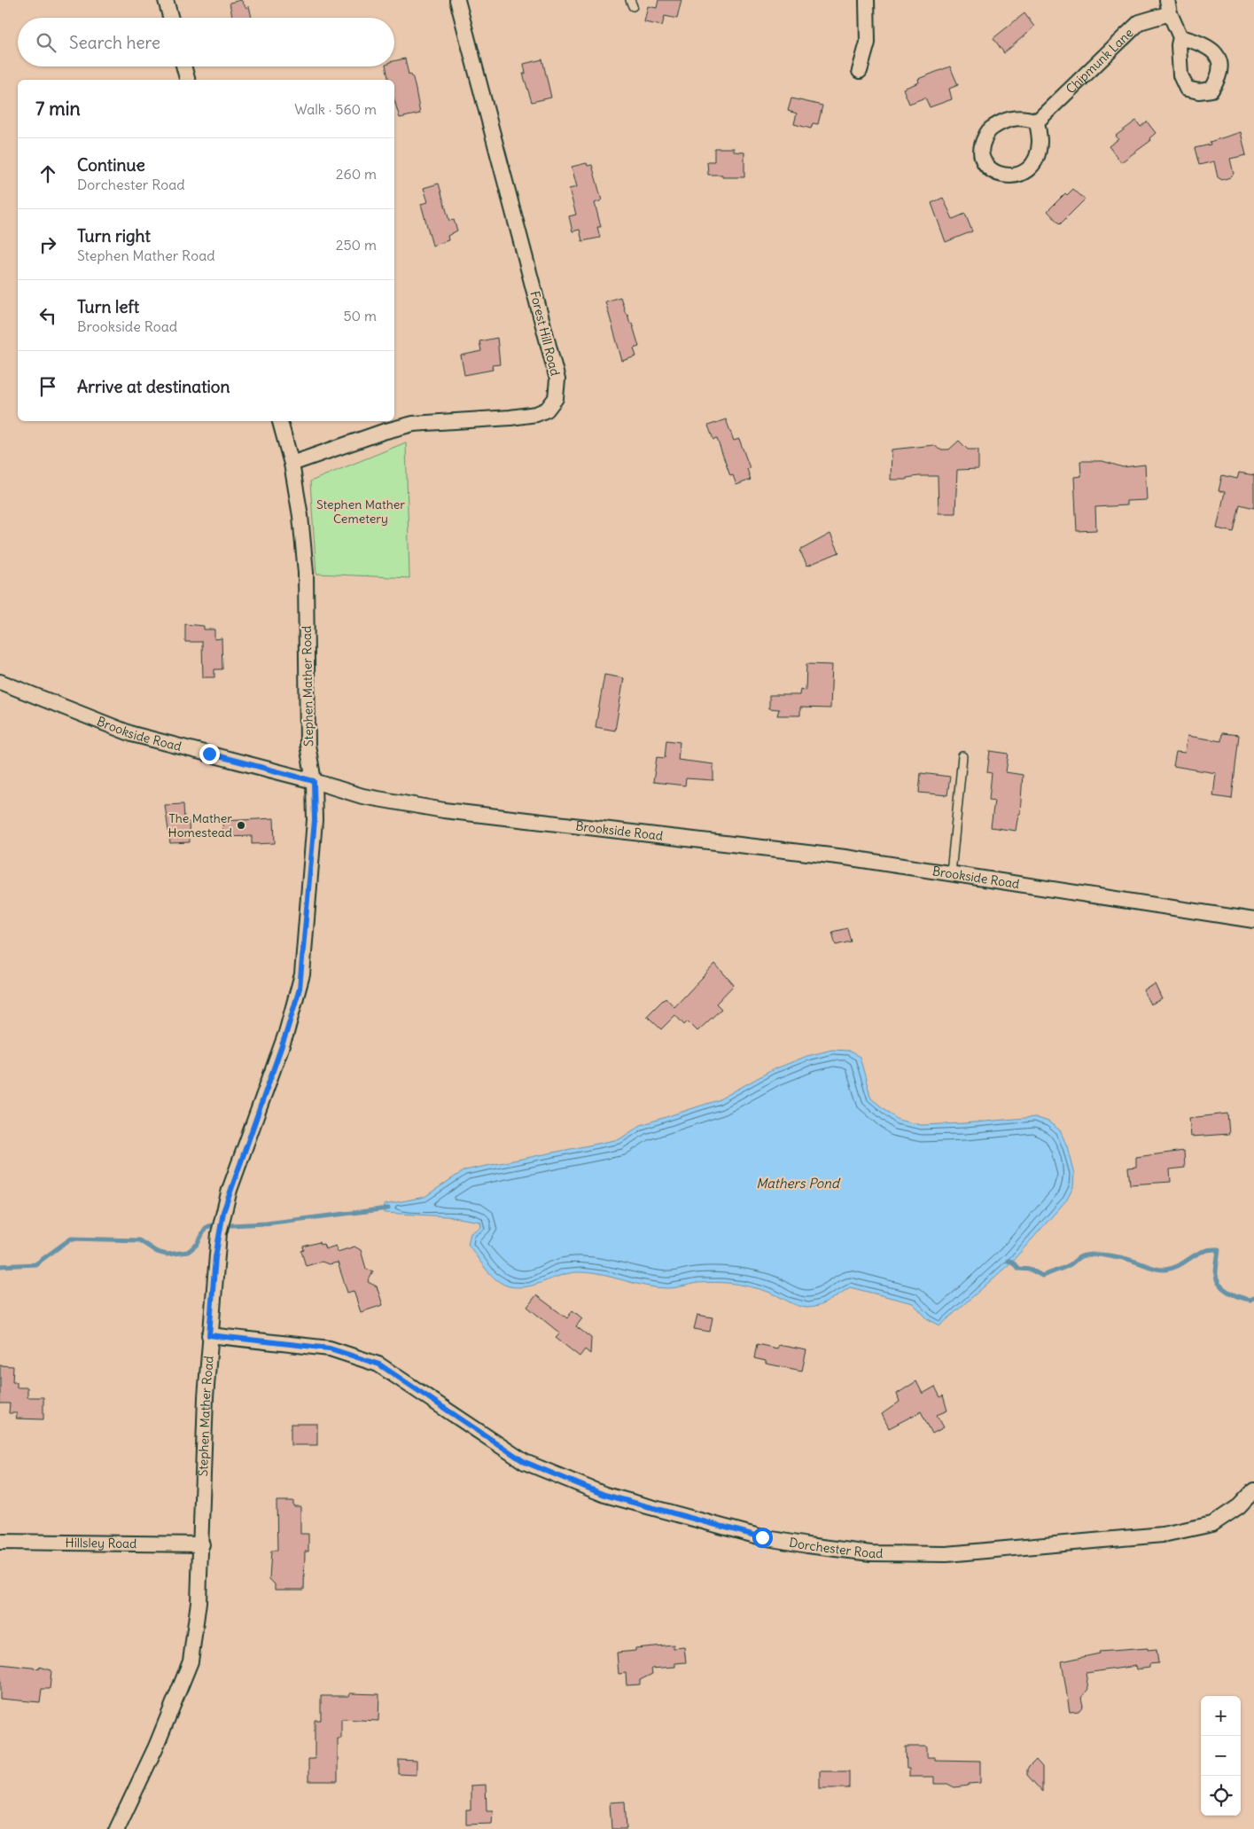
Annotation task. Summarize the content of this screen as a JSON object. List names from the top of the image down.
{
  "streets": {
    "street": [
      "Chipmunk Lane",
      "Forest Hill Road",
      "Stephen Mather Road",
      "Brookside Road",
      "Hillsley Road",
      "Dorchester Road"
    ]
  },
  "crossings": [
    ["Forest Hill Road", "Stephen Mather Road"],
    ["Stephen Mather Road", "Brookside Road"],
    ["Stephen Mather Road", "Hillsley Road"],
    ["Stephen Mather Road", "Dorchester Road"]
  ],
  "water": ["Mathers Pond"],
  "parks": ["Stephen Mather Cemetery"],
  "places": ["The Mather Homestead"],
  "page": {
    "search": "Search here",
    "heading": ["7 min", "Walk · 560 m"],
    "list": [
      ["Continue", "Dorchester Road", "260 m"],
      ["Turn right", "Stephen Mather Road", "250 m"],
      ["Turn left", "Brookside Road", "50 m"],
      "Arrive at destination"
    ],
    "map_buttons": ["+", "−"]
  }
}
